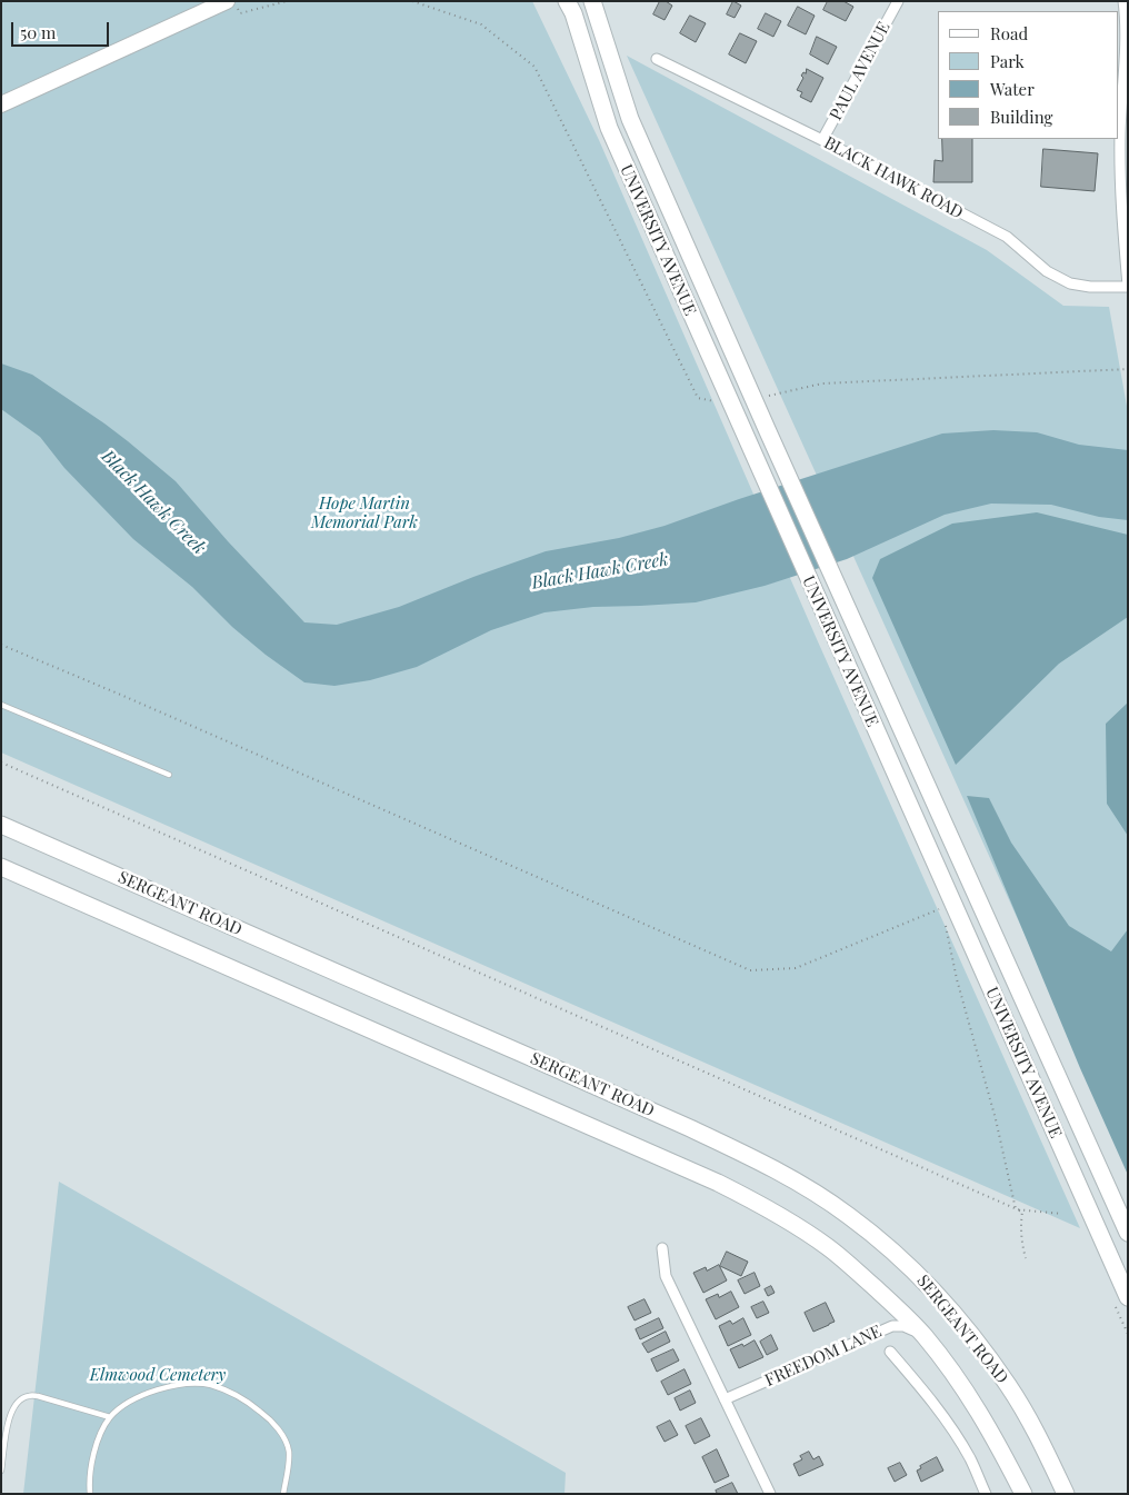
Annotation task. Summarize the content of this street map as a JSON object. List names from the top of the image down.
{
  "streets": {
    "main road": ["UNIVERSITY AVENUE", "SERGEANT ROAD"],
    "street": ["PAUL AVENUE", "BLACK HAWK ROAD", "FREEDOM LANE"]
  },
  "crossings": [
    ["PAUL AVENUE", "BLACK HAWK ROAD"],
    ["SERGEANT ROAD", "FREEDOM LANE"]
  ],
  "water": ["Black Hawk Creek"],
  "parks": ["Hope Martin Memorial Park", "Elmwood Cemetery"],
  "legend": [
    "Road",
    "Park",
    "Water",
    "Building"
  ],
  "scale_bar": "50 m"
}
